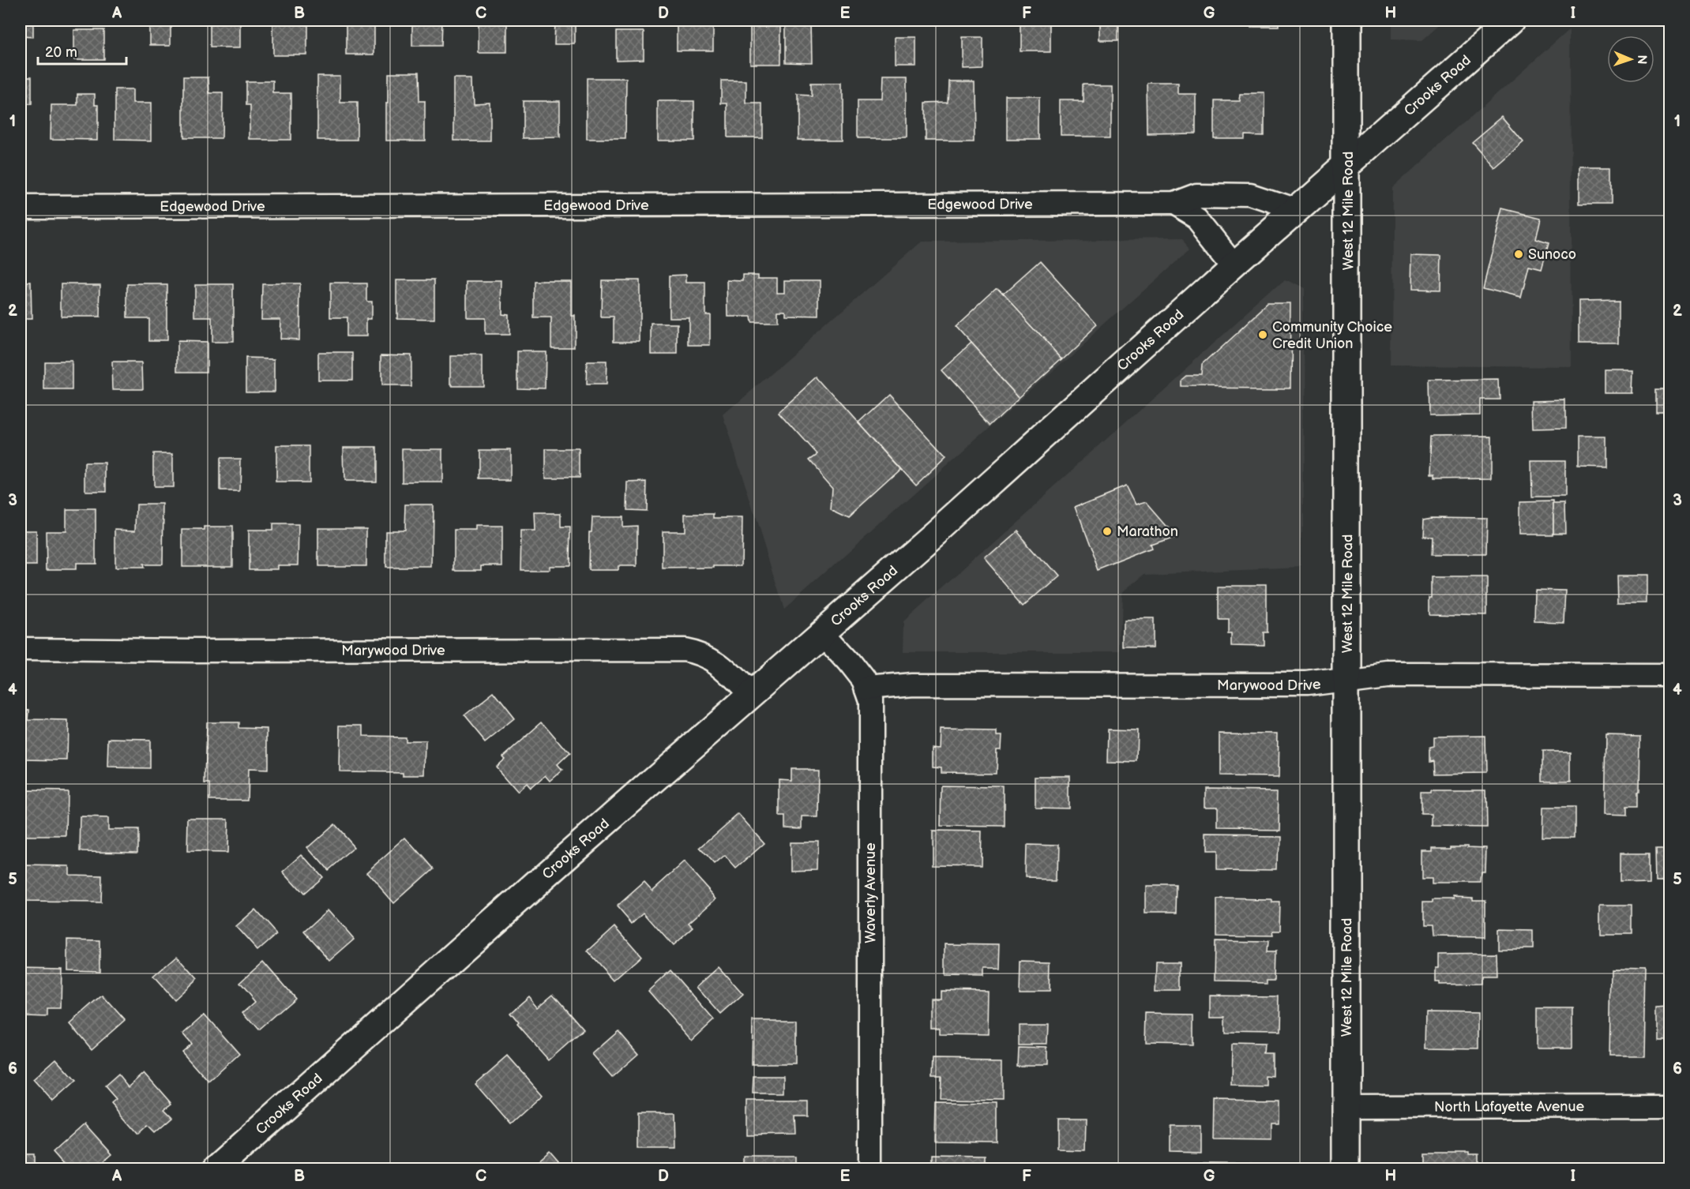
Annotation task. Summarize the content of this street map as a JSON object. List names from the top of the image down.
{
  "streets": {
    "main road": ["Crooks Road", "West 12 Mile Road"],
    "street": [
      "Edgewood Drive",
      "Marywood Drive",
      "Waverly Avenue",
      "North Lafayette Avenue"
    ]
  },
  "crossings": [
    ["Crooks Road", "Edgewood Drive"],
    ["Crooks Road", "West 12 Mile Road"],
    ["Crooks Road", "Marywood Drive"],
    ["Crooks Road", "Waverly Avenue"],
    ["West 12 Mile Road", "Marywood Drive"],
    ["West 12 Mile Road", "North Lafayette Avenue"],
    ["Marywood Drive", "Waverly Avenue"]
  ],
  "places": ["Sunoco", "Community Choice Credit Union", "Marathon"],
  "scale_bar": "20 m",
  "north": "right",
  "grid": {
    "columns": [
      "A",
      "B",
      "C",
      "D",
      "E",
      "F",
      "G",
      "H",
      "I"
    ],
    "rows": [
      "1",
      "2",
      "3",
      "4",
      "5",
      "6"
    ]
  }
}
